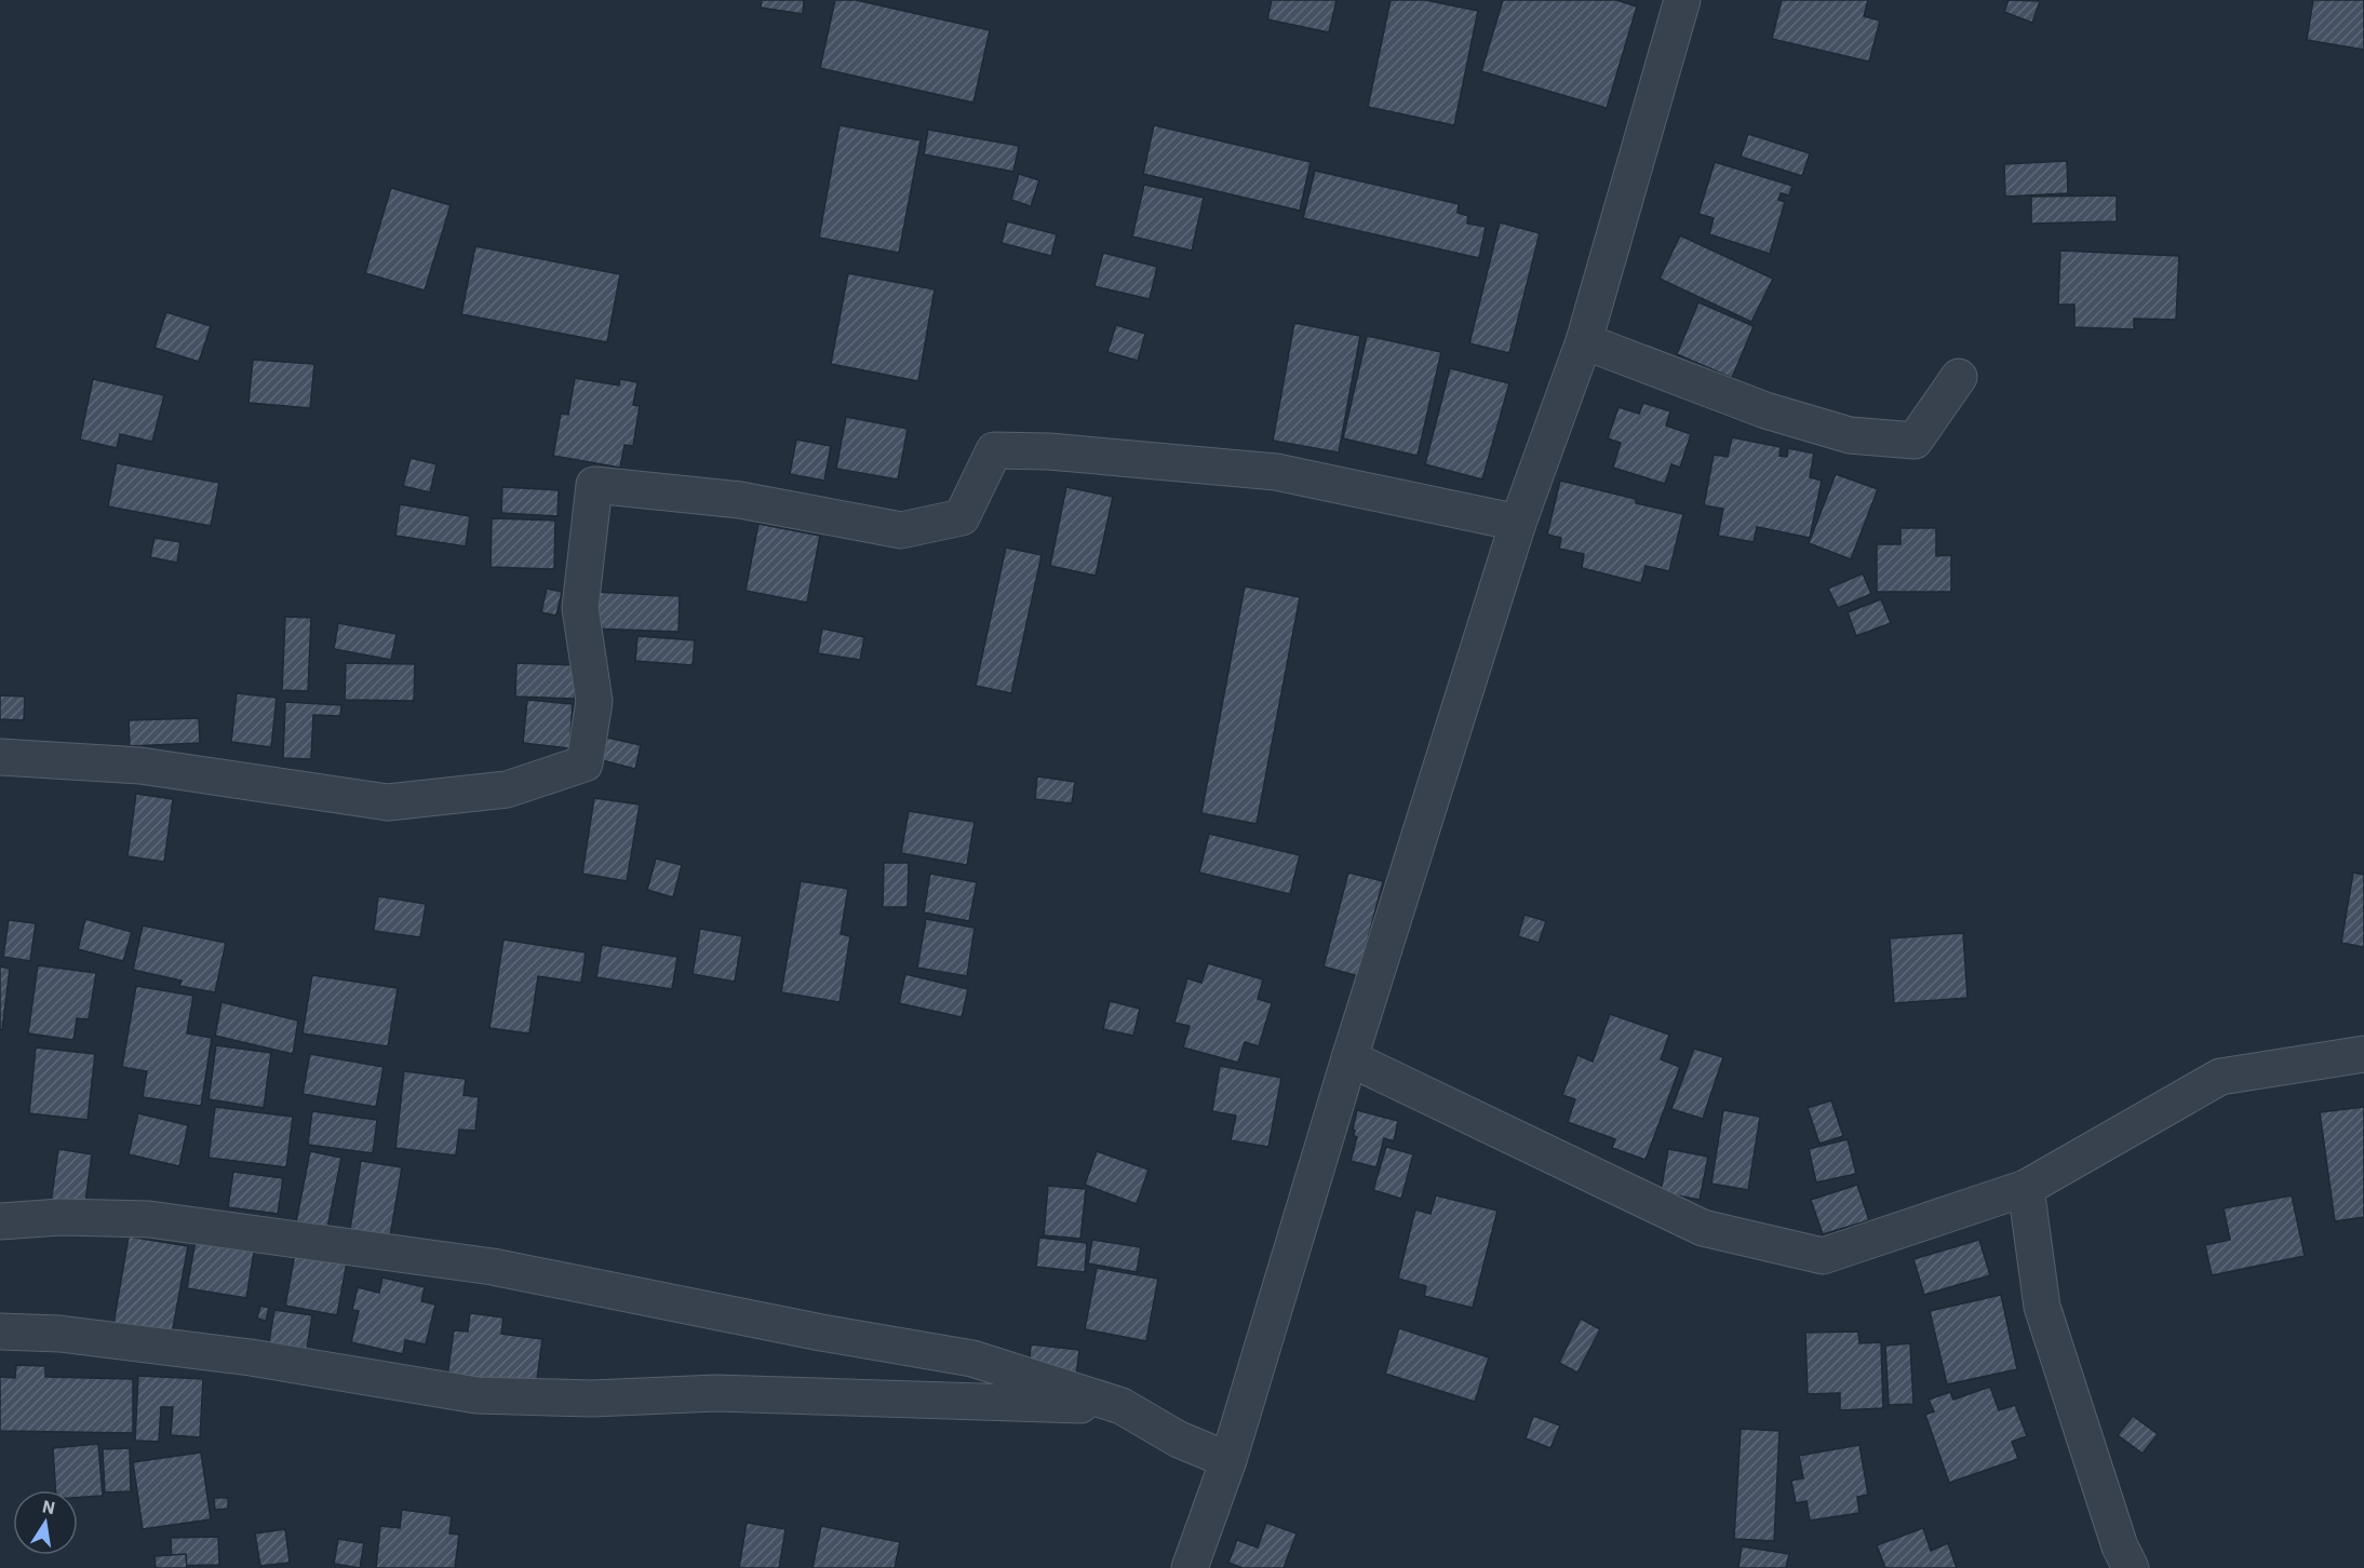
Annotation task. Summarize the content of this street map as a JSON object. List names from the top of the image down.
{
  "north": "top"
}
